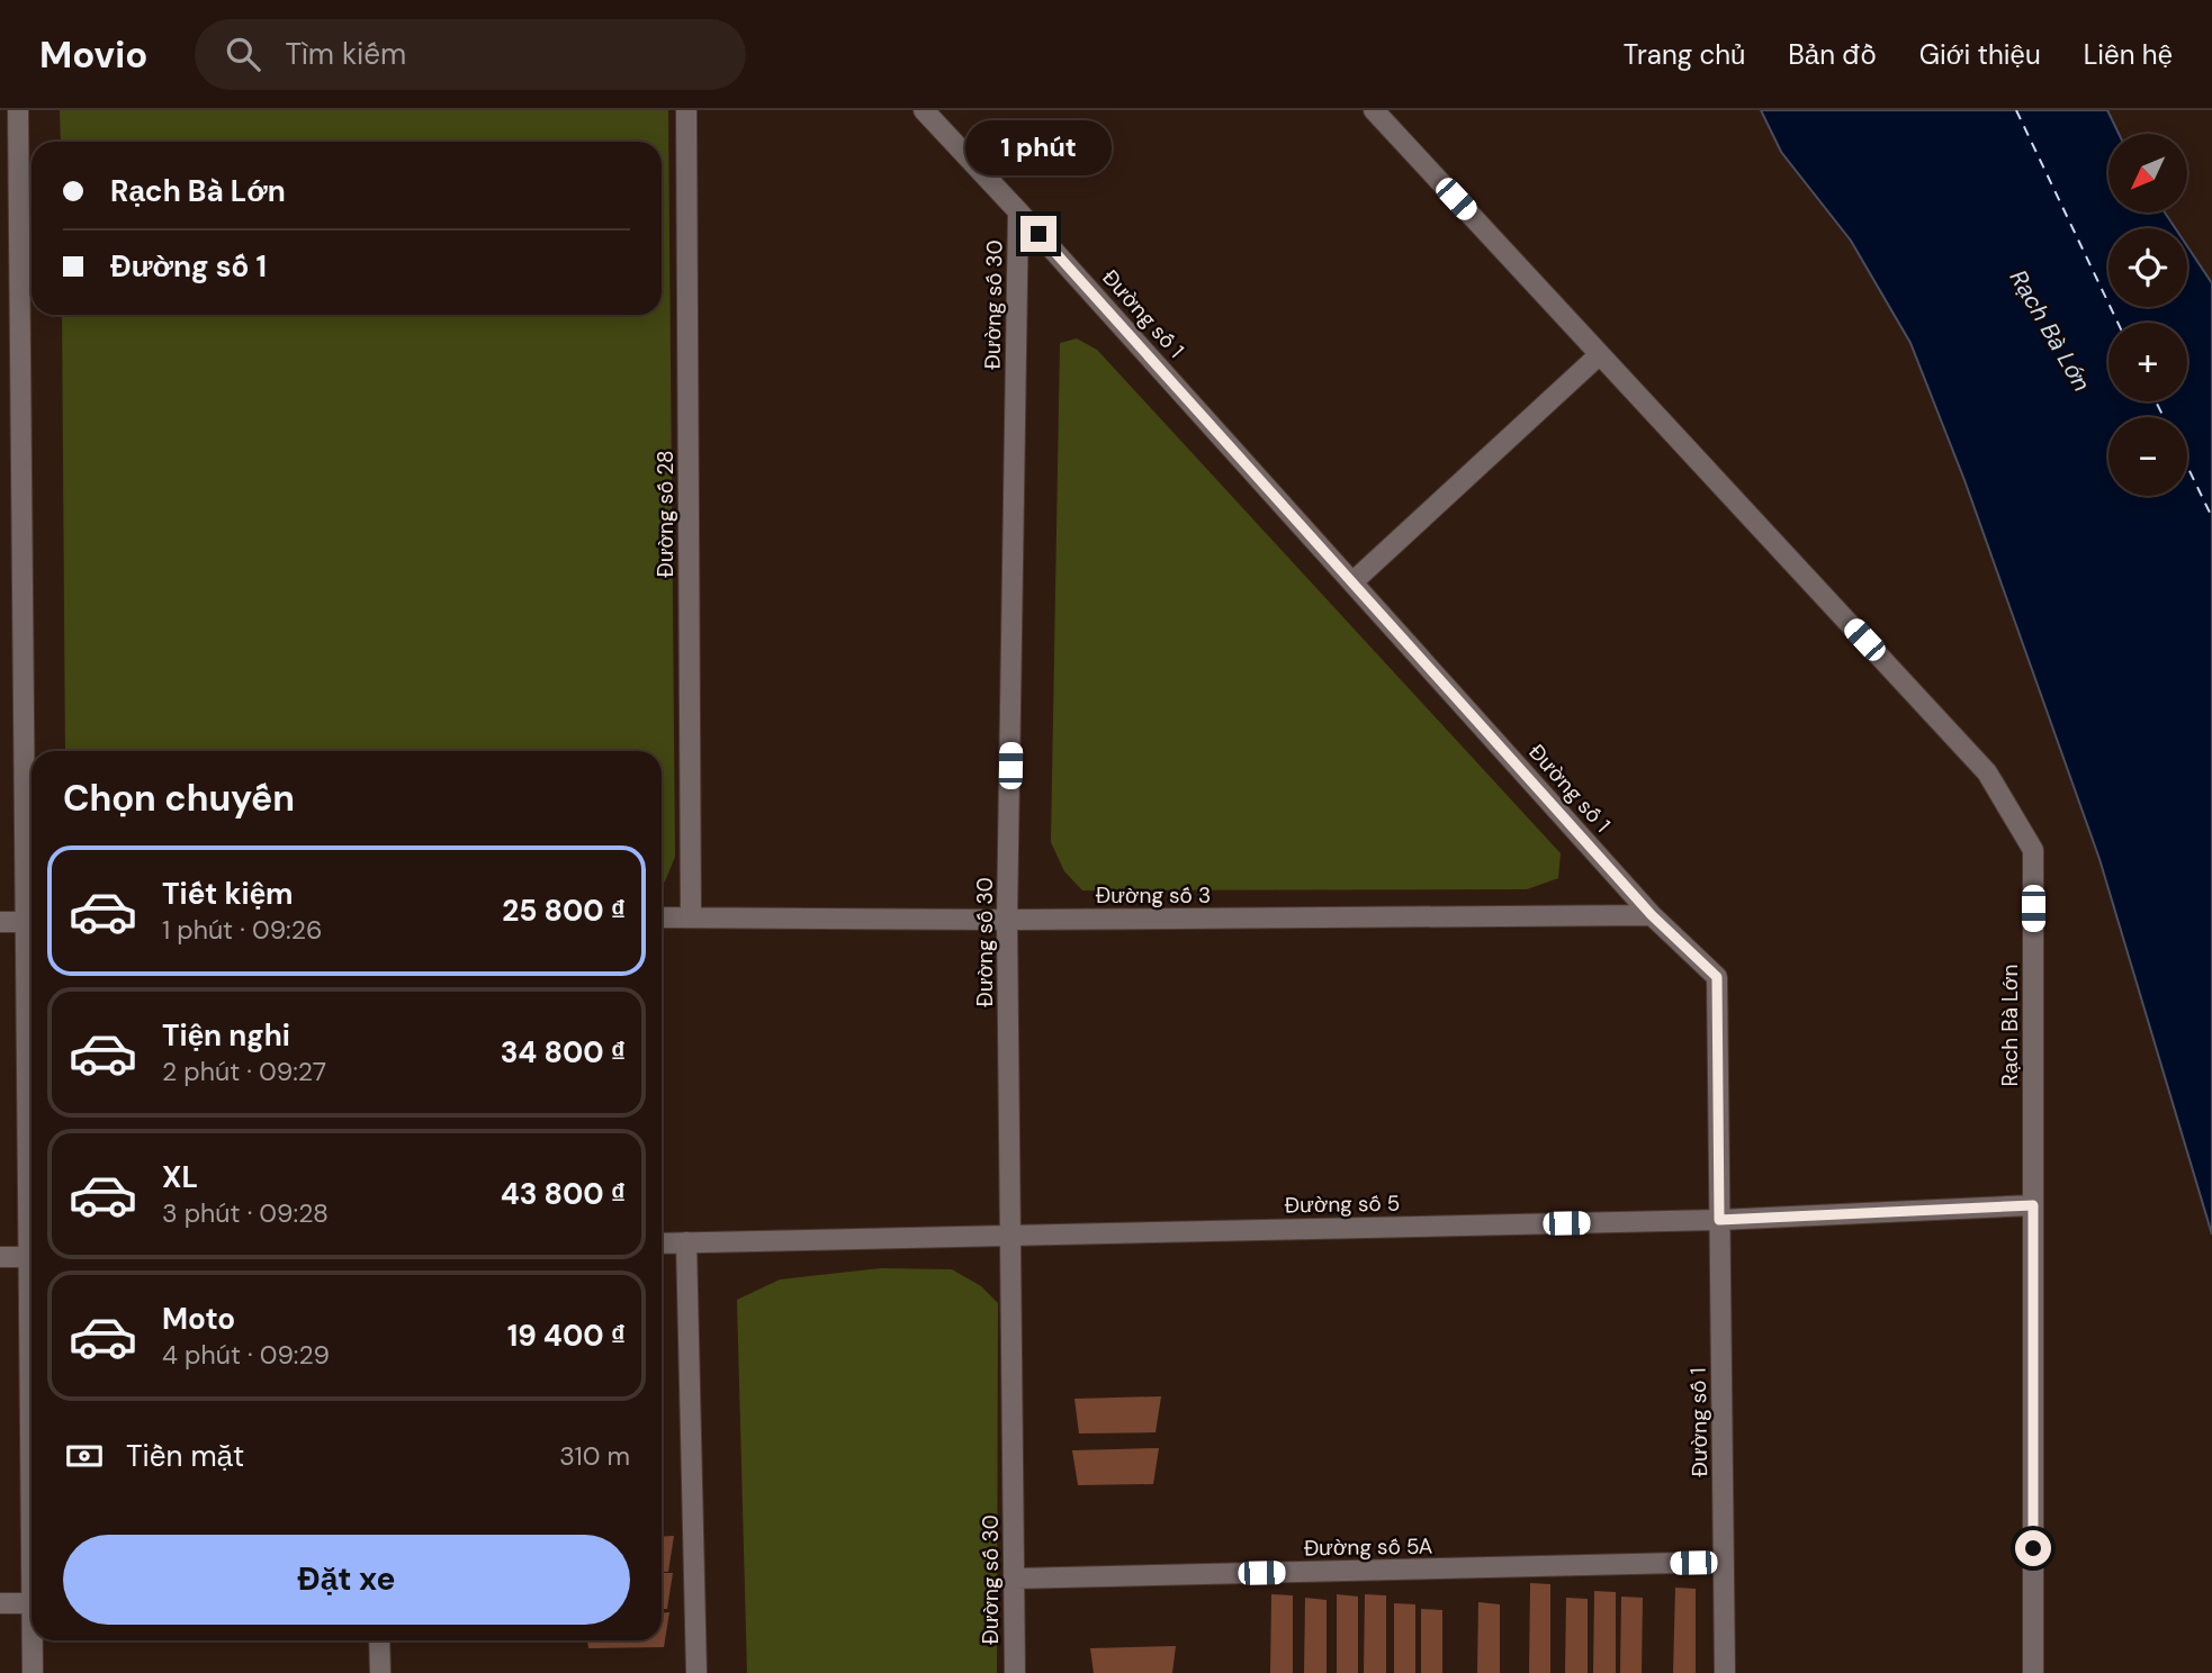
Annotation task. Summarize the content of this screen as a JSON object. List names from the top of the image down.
{
  "streets": {
    "street": [
      "Đường số 30",
      "Đường số 1",
      "Đường số 28",
      "Đường số 3",
      "Rạch Bà Lớn",
      "Đường số 5",
      "Đường số 5A"
    ]
  },
  "crossings": [
    ["Đường số 30", "Đường số 1"],
    ["Đường số 30", "Đường số 3"],
    ["Đường số 30", "Đường số 5"],
    ["Đường số 30", "Đường số 5A"],
    ["Đường số 1", "Đường số 3"],
    ["Đường số 1", "Đường số 5"],
    ["Đường số 1", "Đường số 5A"],
    ["Đường số 28", "Đường số 3"],
    ["Rạch Bà Lớn", "Đường số 5"]
  ],
  "water": ["Rạch Bà Lớn"],
  "north": "bottom left",
  "page": {
    "header": "Movio",
    "search": "Tìm kiếm",
    "nav": [
      "Trang chủ",
      "Bản đồ",
      "Giới thiệu",
      "Liên hệ"
    ],
    "bubble": "1 phút",
    "map_buttons": ["+", "−"],
    "banner": ["Rạch Bà Lớn", "Đường số 1"],
    "heading": "Chọn chuyến",
    "list": [
      {
        "name": "Tiết kiệm",
        "note": "1 phút · 09:26",
        "value": "25 800 ₫"
      },
      {
        "name": "Tiện nghi",
        "note": "2 phút · 09:27",
        "value": "34 800 ₫"
      },
      {
        "name": "XL",
        "note": "3 phút · 09:28",
        "value": "43 800 ₫"
      },
      {
        "name": "Moto",
        "note": "4 phút · 09:29",
        "value": "19 400 ₫"
      }
    ],
    "pay": ["Tiền mặt", "310 m"],
    "buttons": "Đặt xe"
  }
}
